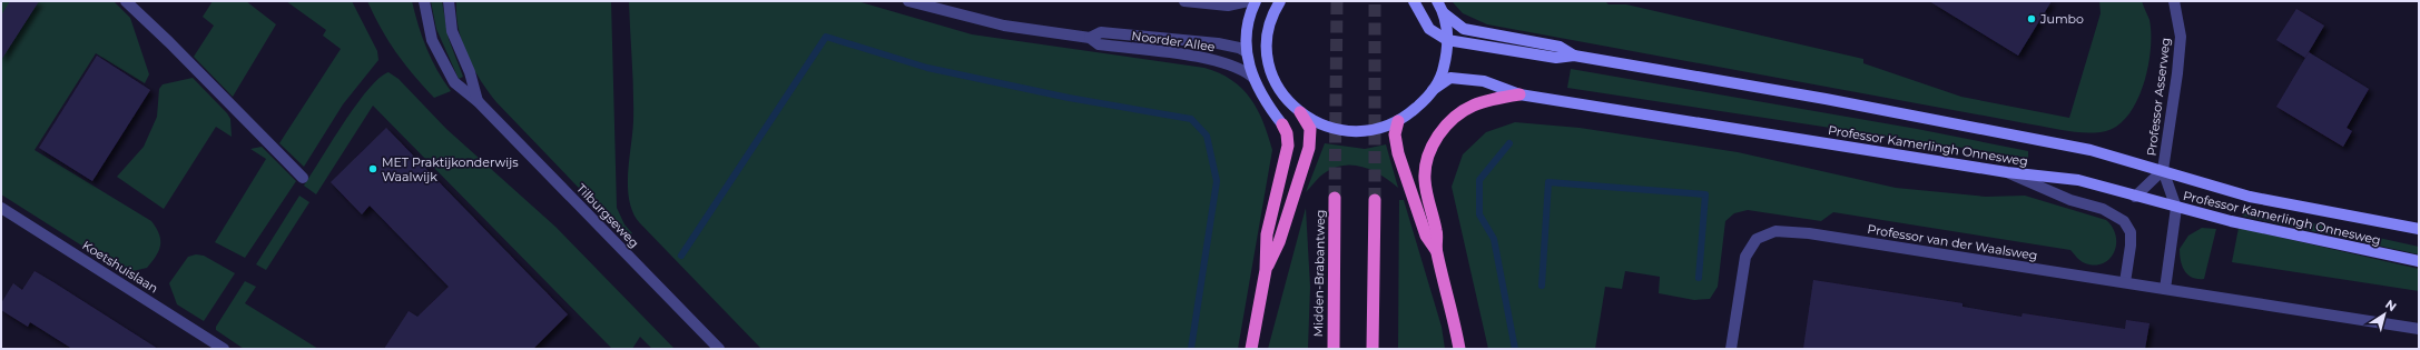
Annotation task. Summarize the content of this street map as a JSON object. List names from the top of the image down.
{
  "streets": {
    "highway": ["Midden-Brabantweg"],
    "main road": ["Professor Kamerlingh Onnesweg"],
    "street": [
      "Noorder Allee",
      "Professor Asserweg",
      "Tilburgseweg",
      "Professor van der Waalsweg",
      "Koetshuislaan"
    ]
  },
  "crossings": [
    ["Professor Asserweg", "Professor Kamerlingh Onnesweg"]
  ],
  "places": ["Jumbo", "MET Praktijkonderwijs Waalwijk"],
  "north": "top right"
}
